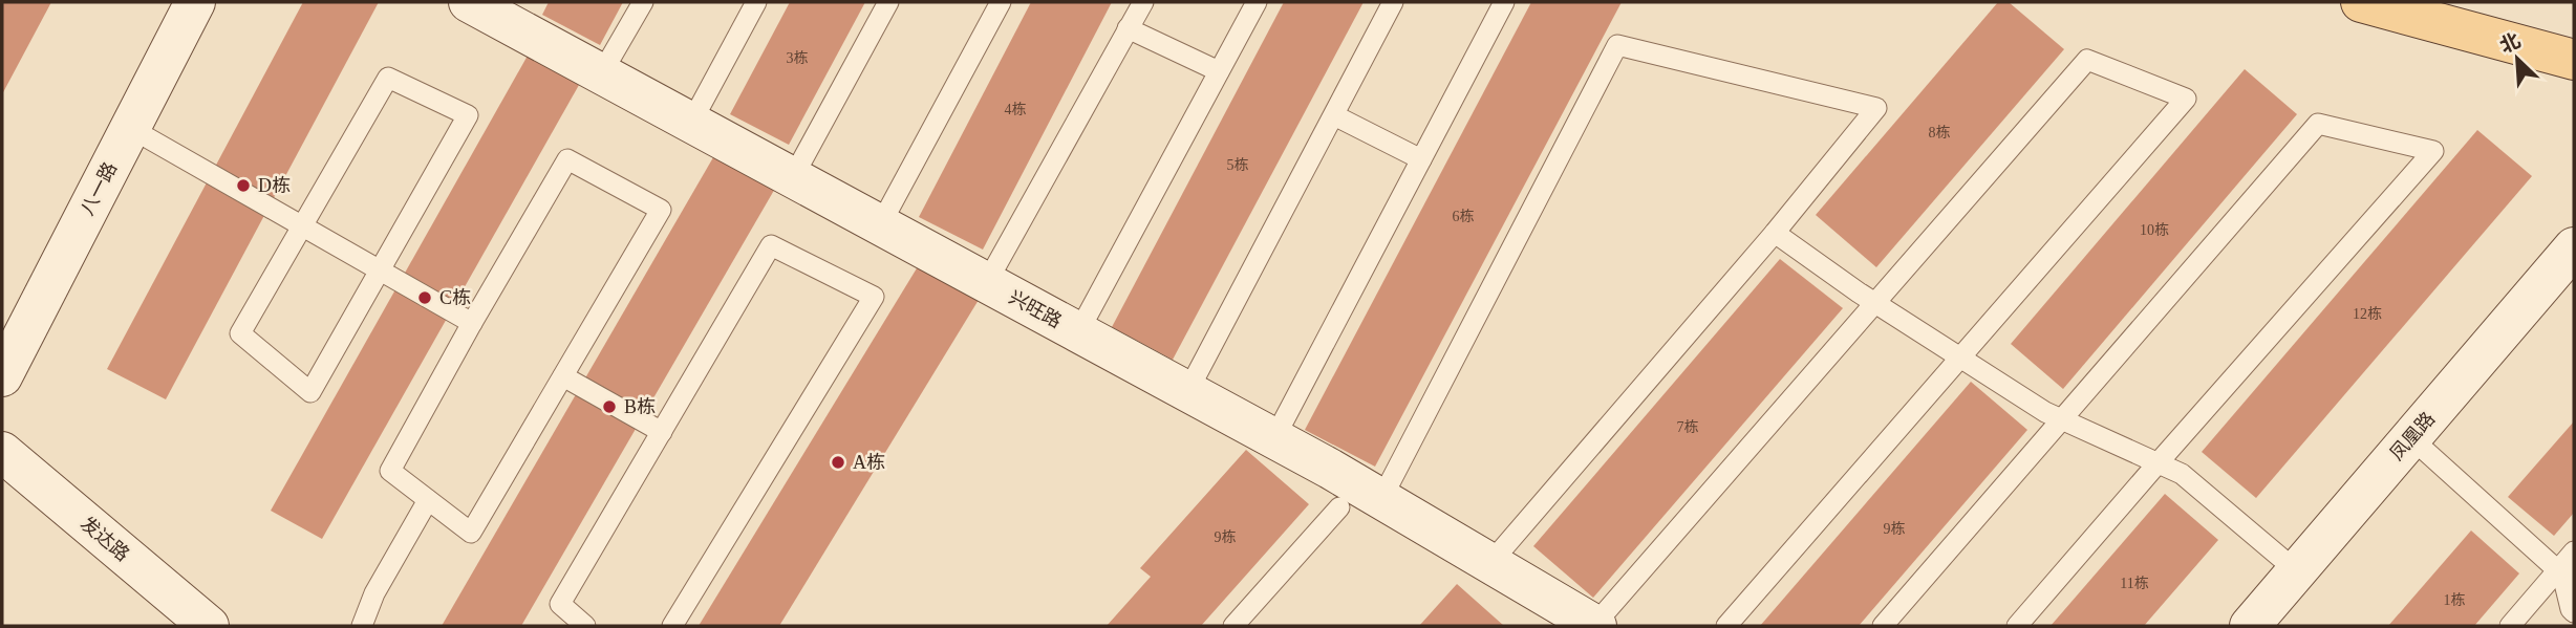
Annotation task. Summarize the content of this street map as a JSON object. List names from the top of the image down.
{
  "streets": {
    "street": [
      "八一路",
      "兴旺路",
      "凤凰路",
      "发达路"
    ]
  },
  "places": [
    "D栋",
    "C栋",
    "B栋",
    "A栋"
  ],
  "house_numbers": [
    "3栋",
    "4栋",
    "8栋",
    "5栋",
    "6栋",
    "10栋",
    "12栋",
    "7栋",
    "9栋",
    "9栋",
    "11栋",
    "1栋"
  ],
  "north": "top left"
}
